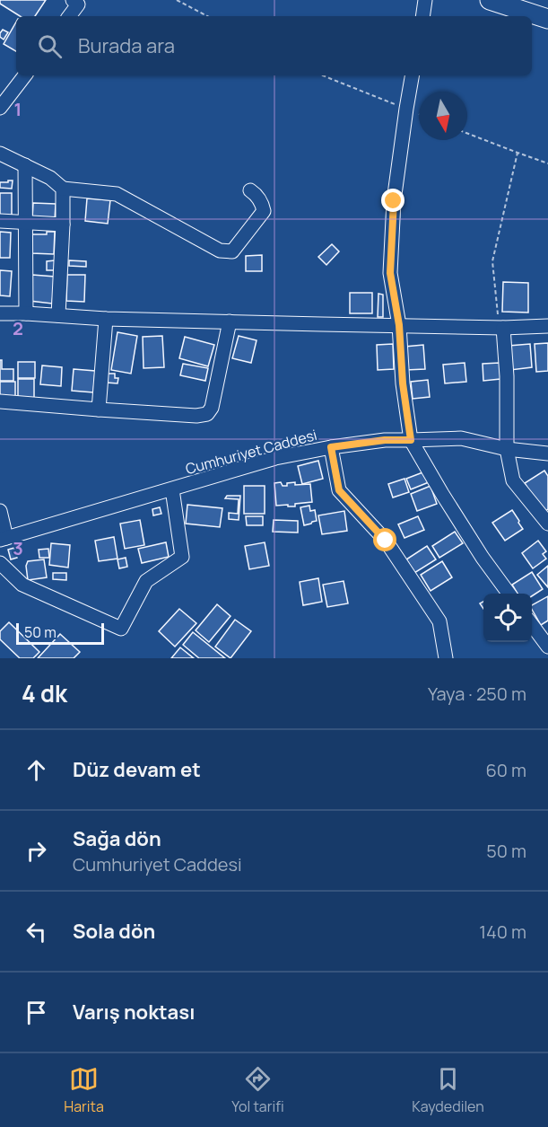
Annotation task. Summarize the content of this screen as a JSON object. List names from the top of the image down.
{
  "streets": {
    "street": ["Cumhuriyet Caddesi"]
  },
  "scale_bar": "50 m",
  "north": "bottom",
  "page": {
    "search": "Burada ara",
    "scale": "50 m",
    "heading": ["4 dk", "Yaya · 250 m"],
    "list": [
      ["Düz devam et", "60 m"],
      ["Sağa dön", "Cumhuriyet Caddesi", "50 m"],
      ["Sola dön", "140 m"],
      "Varış noktası"
    ],
    "nav": ["Harita", "Yol tarifi", "Kaydedilen"]
  },
  "grid": {
    "rows": ["1", "2", "3"]
  }
}
